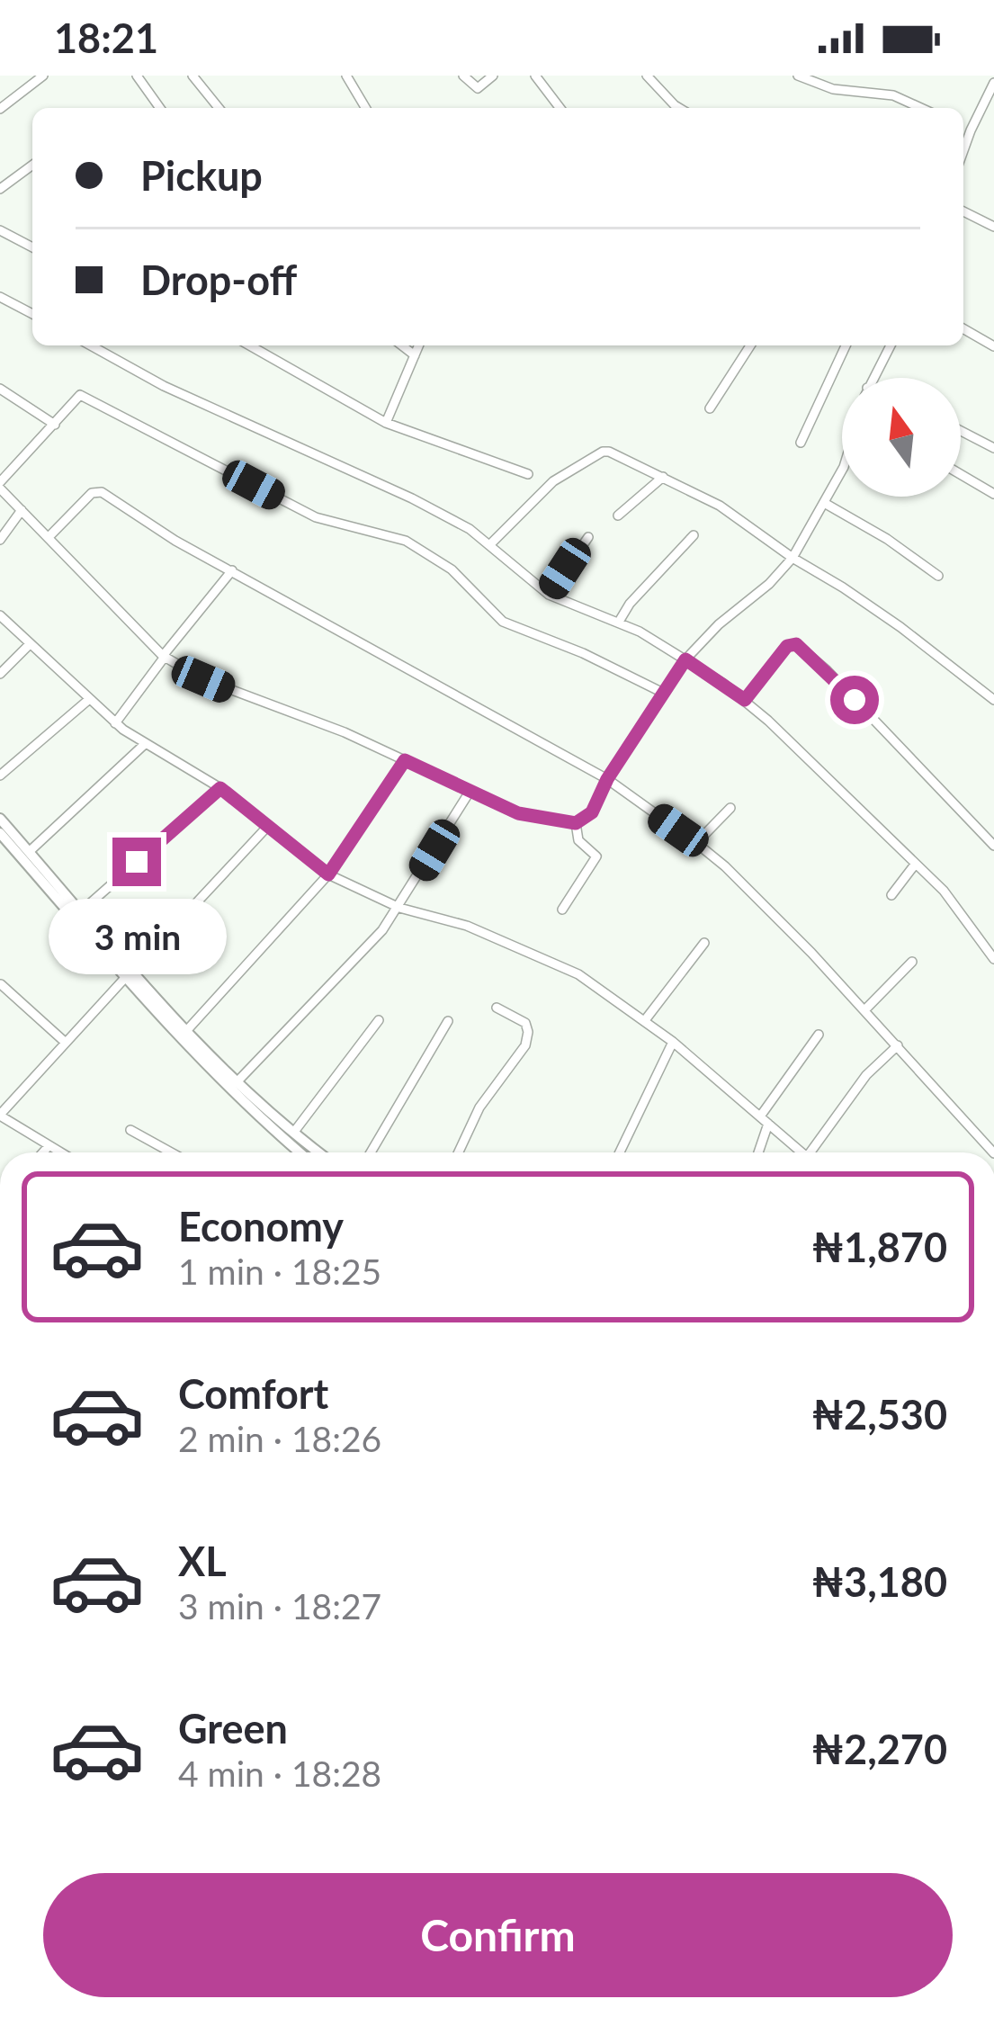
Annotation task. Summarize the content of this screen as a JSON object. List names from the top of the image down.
{
  "north": "top",
  "page": {
    "status": "18:21",
    "banner": ["Pickup", "Drop-off"],
    "bubble": "3 min",
    "list": [
      {
        "name": "Economy",
        "note": "1 min · 18:25",
        "value": "₦1,870"
      },
      {
        "name": "Comfort",
        "note": "2 min · 18:26",
        "value": "₦2,530"
      },
      {
        "name": "XL",
        "note": "3 min · 18:27",
        "value": "₦3,180"
      },
      {
        "name": "Green",
        "note": "4 min · 18:28",
        "value": "₦2,270"
      }
    ],
    "buttons": "Confirm"
  }
}
